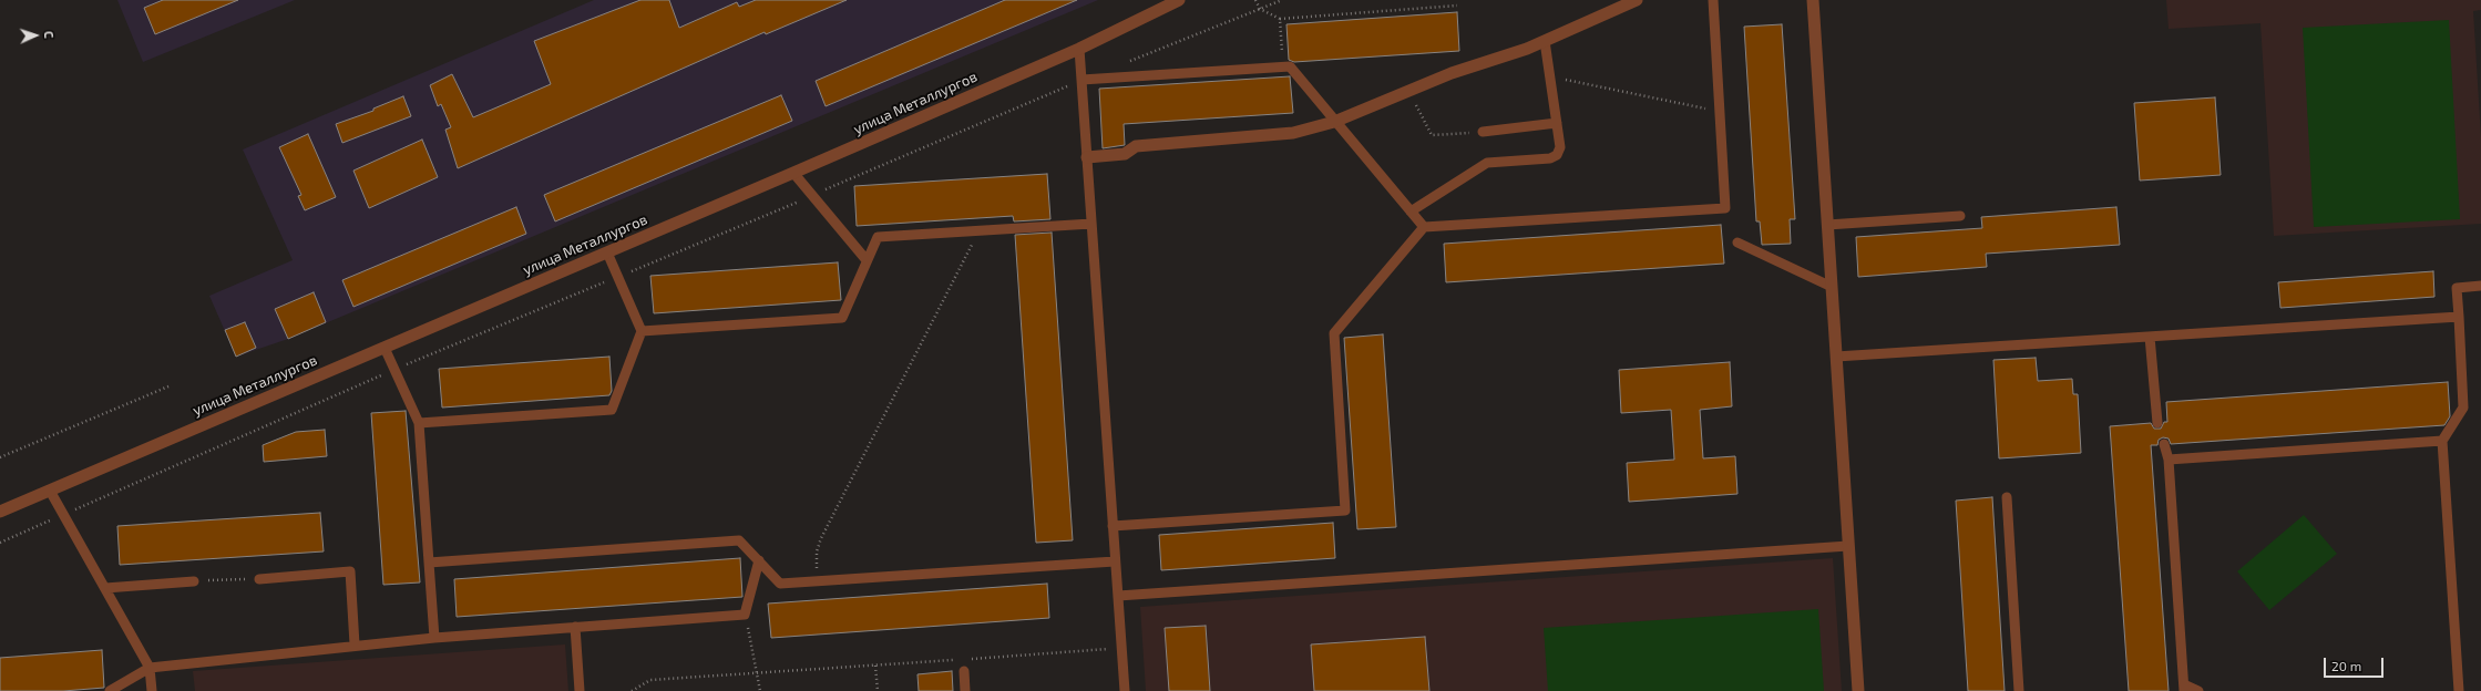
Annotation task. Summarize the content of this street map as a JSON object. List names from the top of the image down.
{
  "streets": {
    "street": ["улица Металлургов"]
  },
  "scale_bar": "20 m",
  "north": "right"
}
